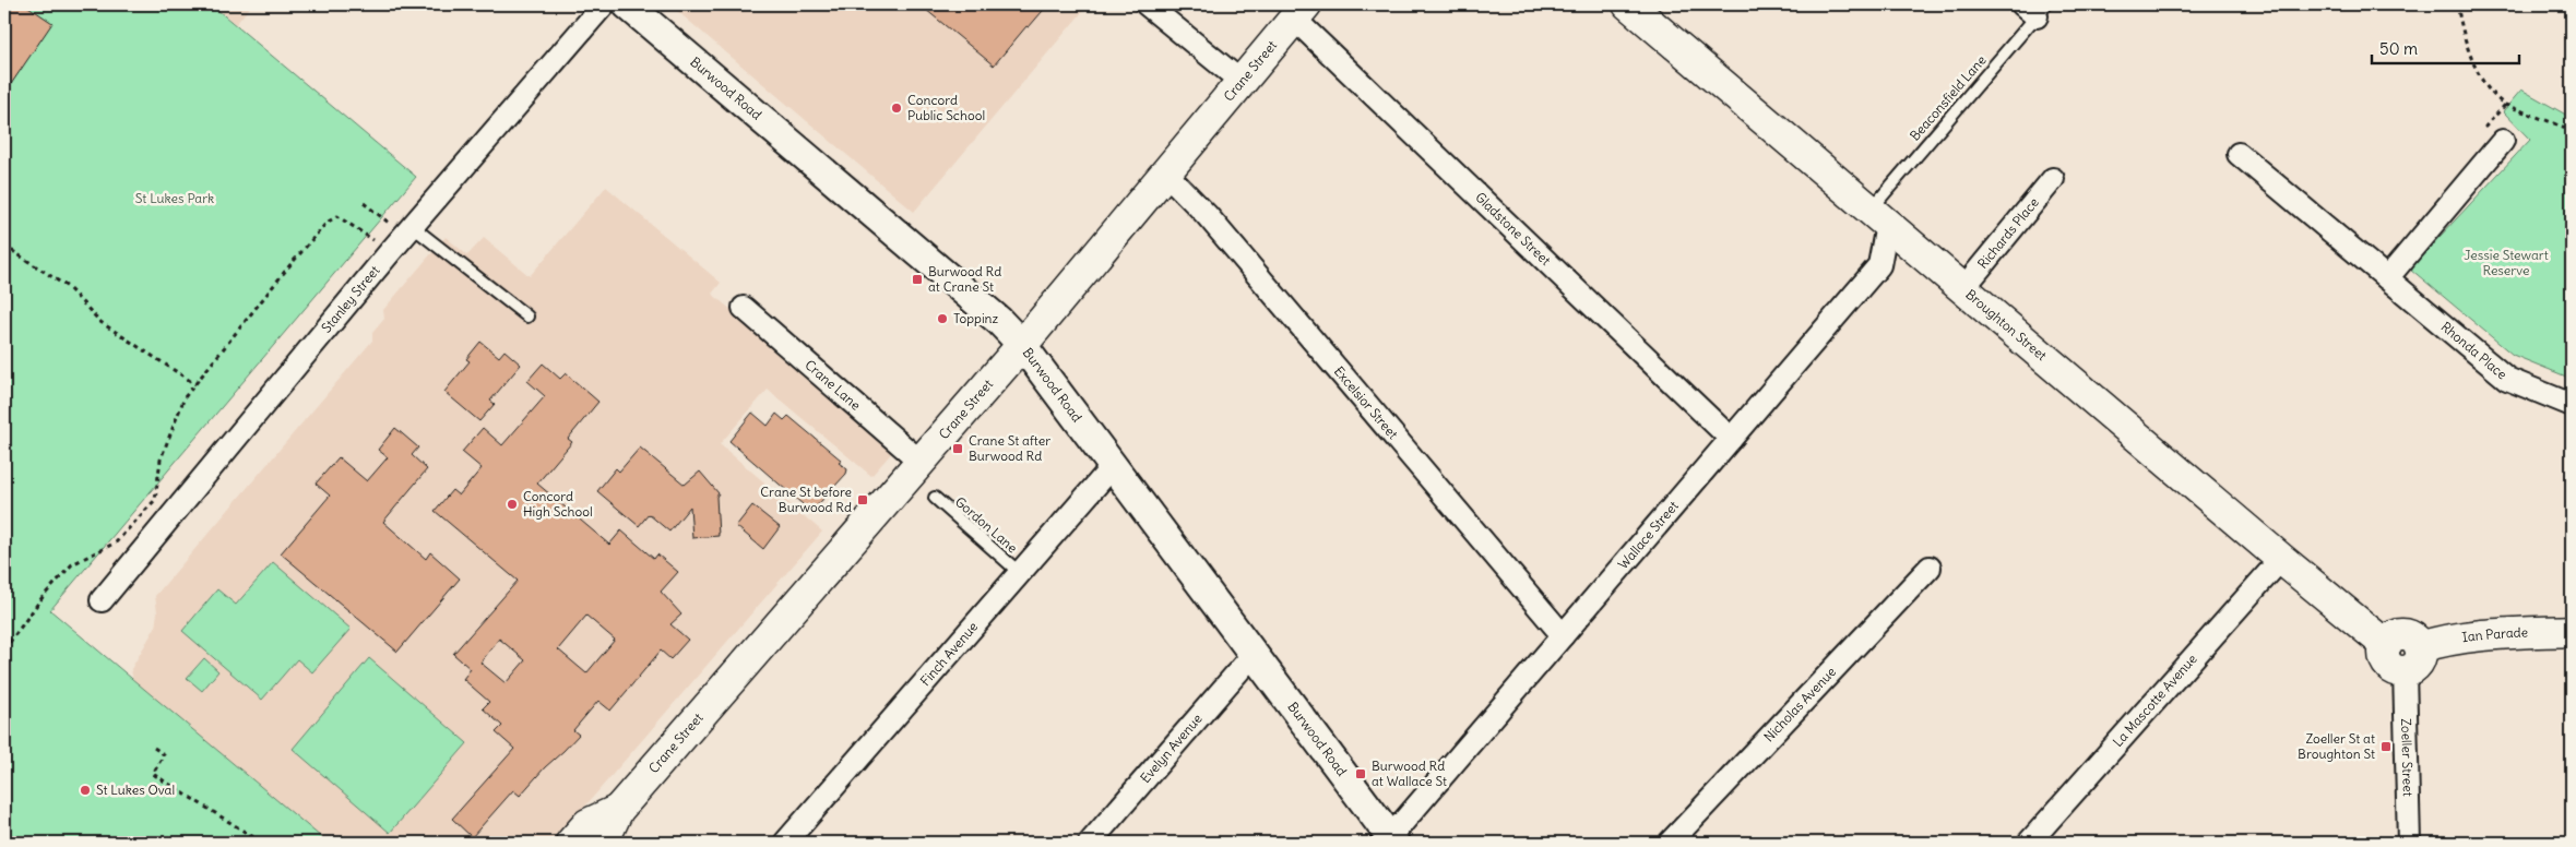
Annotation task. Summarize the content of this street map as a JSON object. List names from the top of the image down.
{
  "streets": {
    "main road": ["Crane Street", "Broughton Street", "Ian Parade"],
    "street": [
      "Burwood Road",
      "Gladstone Street",
      "Richards Place",
      "Stanley Street",
      "Rhonda Place",
      "Crane Lane",
      "Excelsior Street",
      "Wallace Street",
      "Finch Avenue",
      "La Mascotte Avenue",
      "Nicholas Avenue",
      "Evelyn Avenue",
      "Zoeller Street"
    ],
    "lane": ["Beaconsfield Lane", "Gordon Lane"]
  },
  "crossings": [
    ["Crane Street", "Burwood Road"],
    ["Crane Street", "Gladstone Street"],
    ["Crane Street", "Crane Lane"],
    ["Crane Street", "Excelsior Street"],
    ["Burwood Road", "Wallace Street"],
    ["Burwood Road", "Finch Avenue"],
    ["Burwood Road", "Evelyn Avenue"],
    ["Beaconsfield Lane", "Broughton Street"],
    ["Beaconsfield Lane", "Wallace Street"],
    ["Gladstone Street", "Wallace Street"],
    ["Richards Place", "Broughton Street"],
    ["Broughton Street", "Wallace Street"],
    ["Broughton Street", "Ian Parade"],
    ["Broughton Street", "La Mascotte Avenue"],
    ["Broughton Street", "Zoeller Street"],
    ["Excelsior Street", "Wallace Street"],
    ["Gordon Lane", "Finch Avenue"],
    ["Ian Parade", "Zoeller Street"]
  ],
  "parks": ["St Lukes Park", "Jessie Stewart Reserve"],
  "places": {
    "other": [
      "Concord Public School",
      "Toppinz",
      "Concord High School",
      "St Lukes Oval"
    ],
    "transit": [
      "Burwood Rd at Crane St",
      "Crane St after Burwood Rd",
      "Crane St before Burwood Rd",
      "Zoeller St at Broughton St",
      "Burwood Rd at Wallace St"
    ]
  },
  "scale_bar": "50 m"
}
